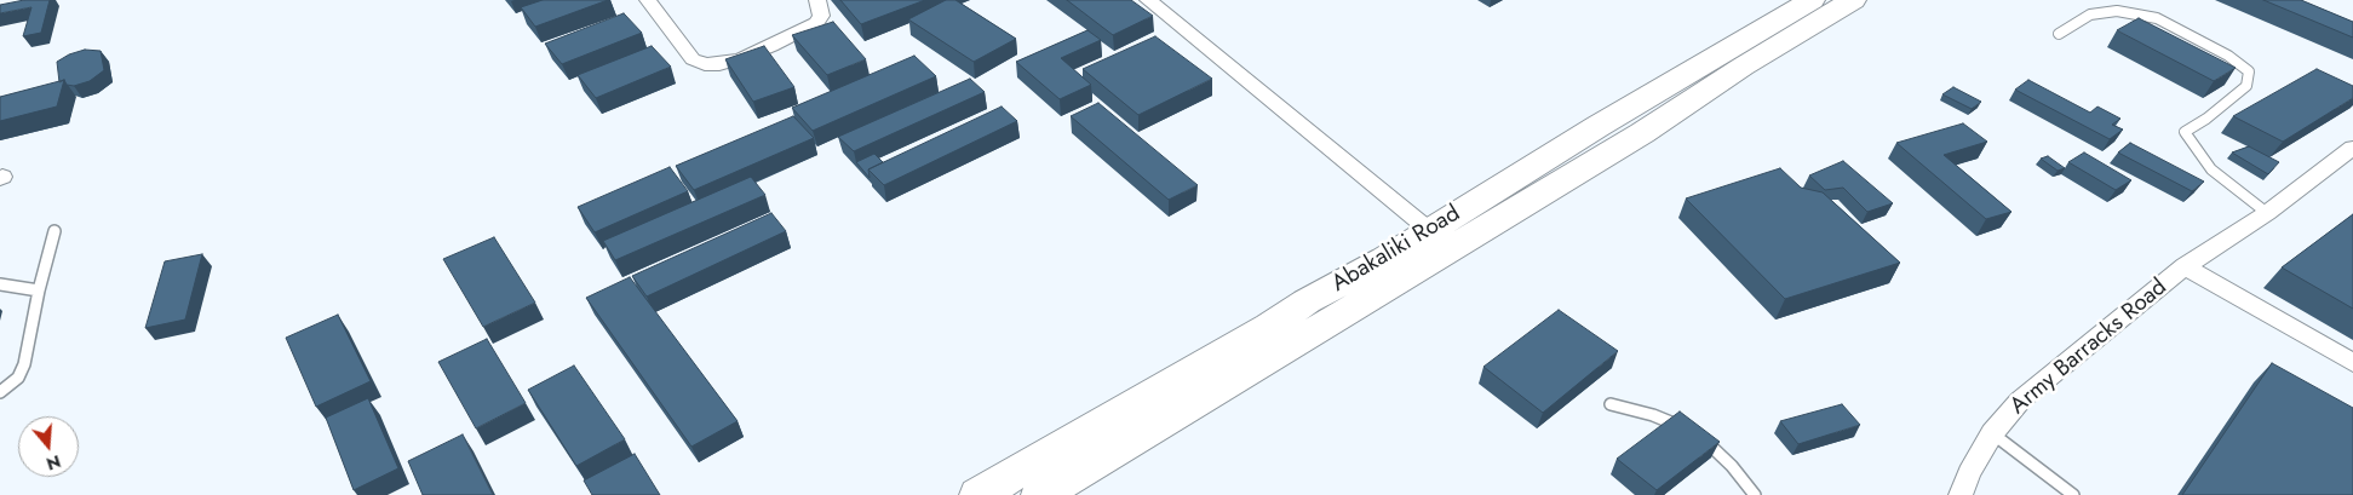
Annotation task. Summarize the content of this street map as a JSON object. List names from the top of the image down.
{
  "streets": {
    "main road": ["Abakaliki Road"],
    "street": ["Army Barracks Road"]
  },
  "north": "bottom"
}
